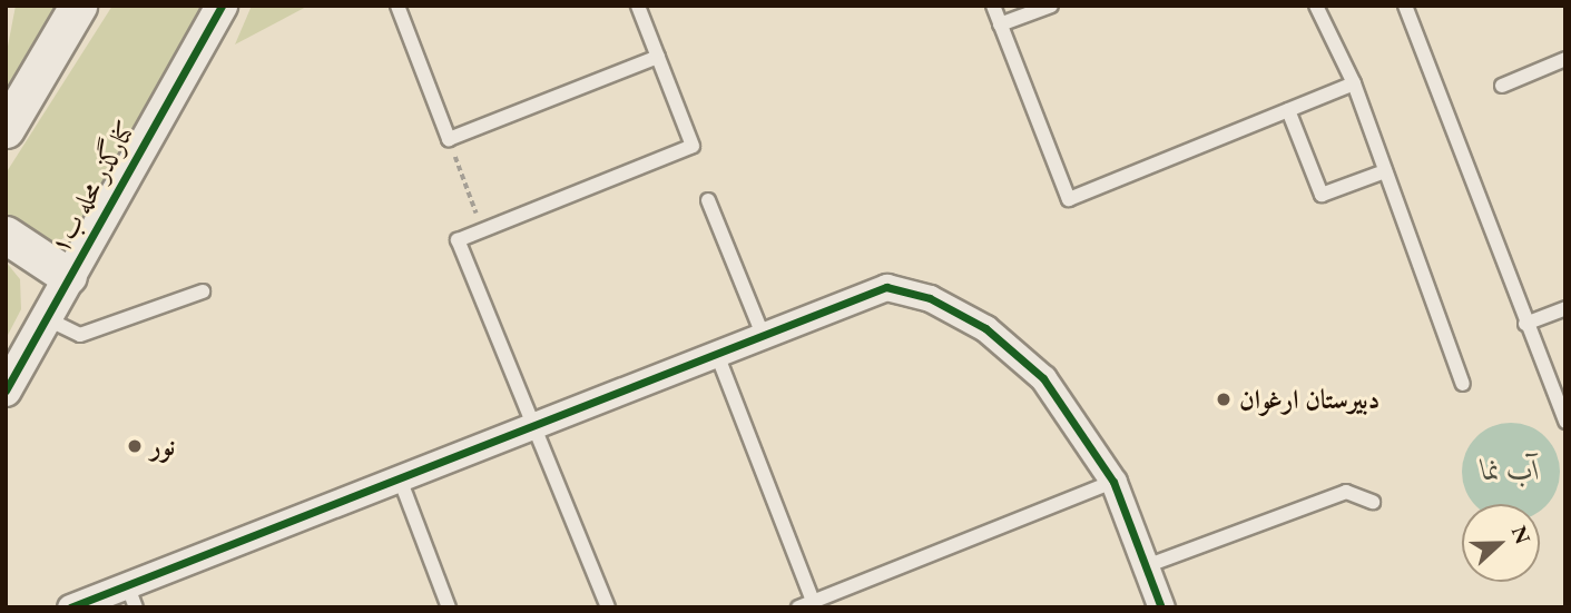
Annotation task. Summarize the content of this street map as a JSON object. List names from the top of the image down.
{
  "streets": {
    "street": ["کنارگذر محله ب۱"]
  },
  "water": ["آب نما"],
  "places": ["دبیرستان ارغوان", "نور"],
  "north": "right"
}
